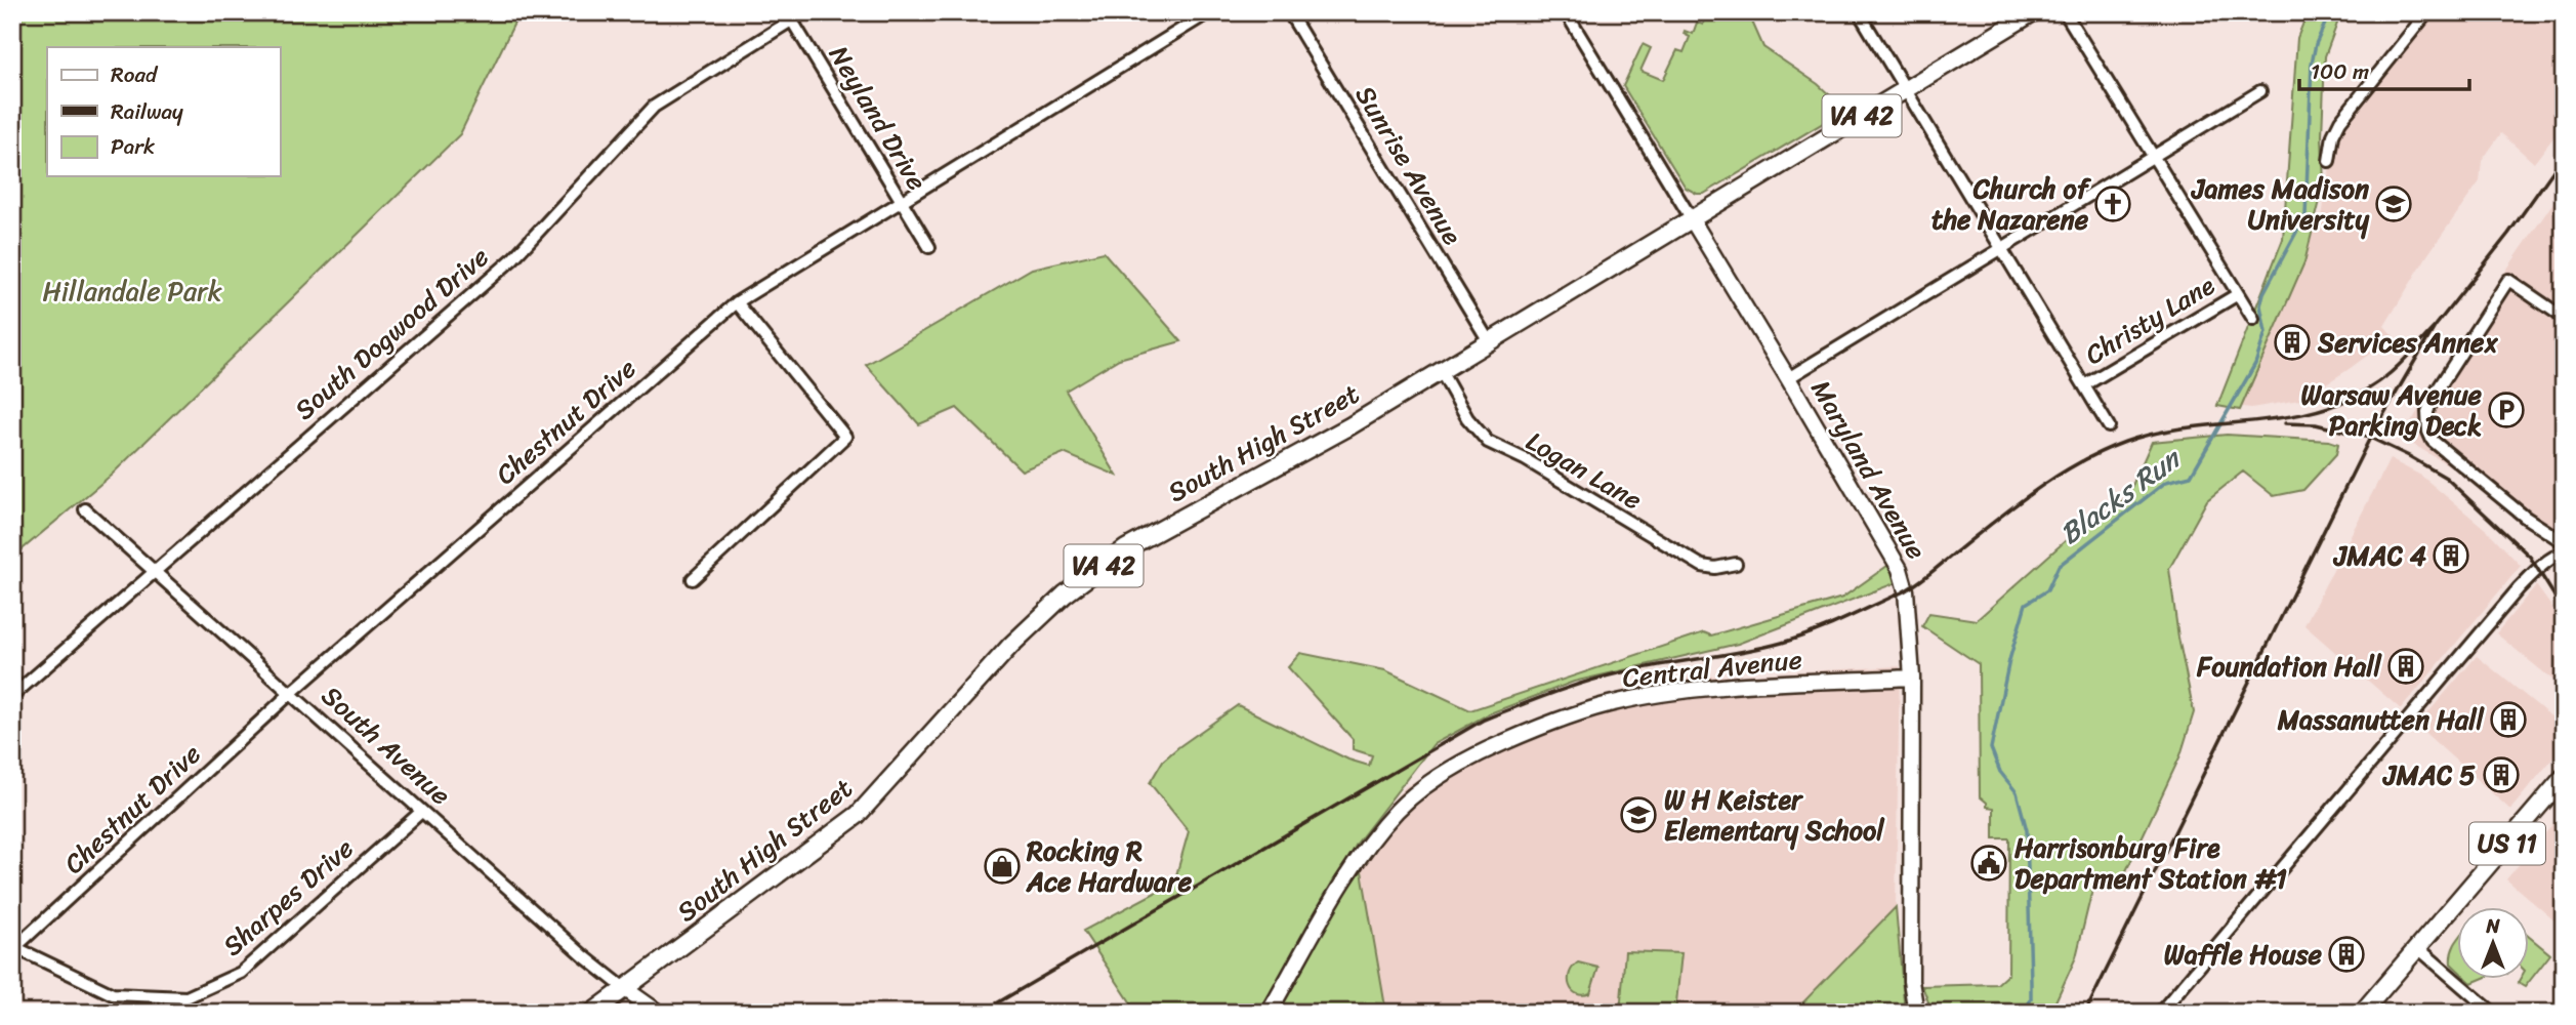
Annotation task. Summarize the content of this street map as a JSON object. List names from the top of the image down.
{
  "streets": {
    "main road": [
      "VA 42",
      "South High Street",
      "Maryland Avenue",
      "Central Avenue",
      "South Avenue",
      "US 11"
    ],
    "street": [
      "Neyland Drive",
      "Sunrise Avenue",
      "Christy Lane",
      "South Dogwood Drive",
      "Chestnut Drive",
      "Logan Lane",
      "Sharpes Drive"
    ]
  },
  "crossings": [
    ["Neyland Drive", "South Dogwood Drive"],
    ["Neyland Drive", "Chestnut Drive"],
    ["Sunrise Avenue", "South High Street"],
    ["South Dogwood Drive", "South Avenue"],
    ["Chestnut Drive", "South Avenue"],
    ["Chestnut Drive", "Sharpes Drive"],
    ["South High Street", "Maryland Avenue"],
    ["South High Street", "Logan Lane"],
    ["South High Street", "South Avenue"],
    ["Maryland Avenue", "Central Avenue"],
    ["South Avenue", "Sharpes Drive"]
  ],
  "water": ["Blacks Run"],
  "parks": ["Hillandale Park"],
  "places": {
    "church": ["Church of the Nazarene"],
    "school or university": ["James Madison University", "W H Keister Elementary School"],
    "building": [
      "Services Annex",
      "JMAC 4",
      "Foundation Hall",
      "Massanutten Hall",
      "JMAC 5",
      "Waffle House"
    ],
    "parking": ["Warsaw Avenue Parking Deck"],
    "public building": ["Harrisonburg Fire Department Station #1"],
    "shop": ["Rocking R Ace Hardware"]
  },
  "legend": ["Road", "Railway", "Park"],
  "scale_bar": "100 m",
  "north": "top"
}
